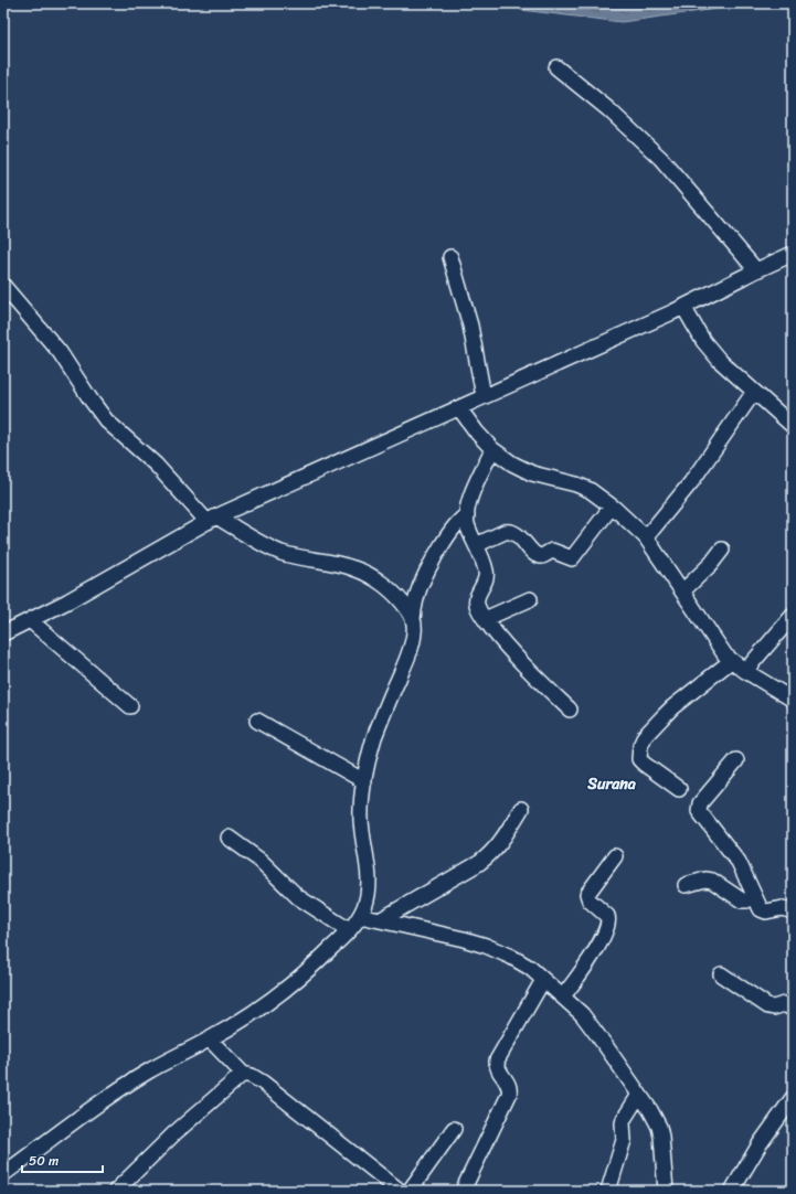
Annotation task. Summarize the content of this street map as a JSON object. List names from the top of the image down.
{
  "districts": ["Surana"],
  "scale_bar": "50 m"
}
